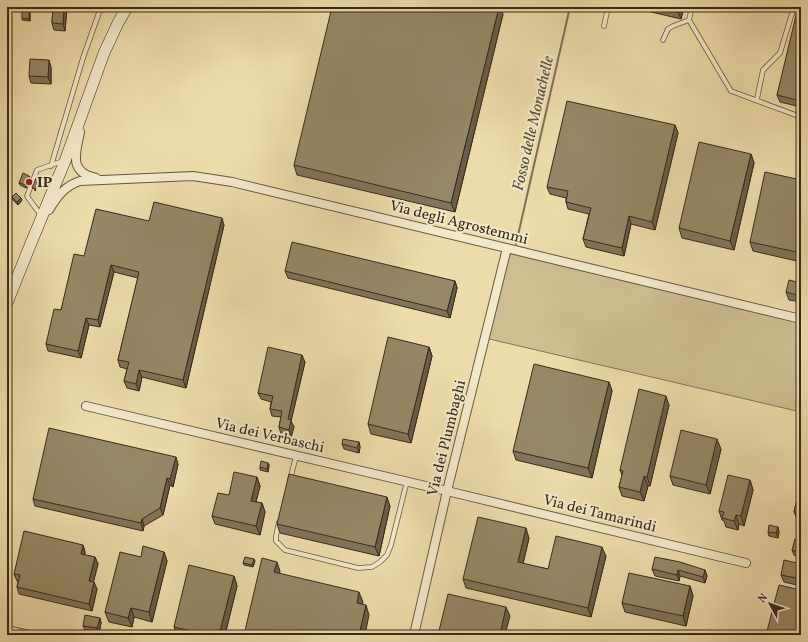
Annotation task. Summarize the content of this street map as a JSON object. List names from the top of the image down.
{
  "streets": {
    "street": [
      "Via degli Agrostemmi",
      "Via dei Verbaschi",
      "Via dei Plumbaghi",
      "Via dei Tamarindi"
    ]
  },
  "crossings": [
    ["Via degli Agrostemmi", "Via dei Plumbaghi"],
    ["Via dei Verbaschi", "Via dei Plumbaghi"],
    ["Via dei Verbaschi", "Via dei Tamarindi"],
    ["Via dei Plumbaghi", "Via dei Tamarindi"]
  ],
  "water": ["Fosso delle Monachelle"],
  "places": ["IP"],
  "north": "top left"
}
